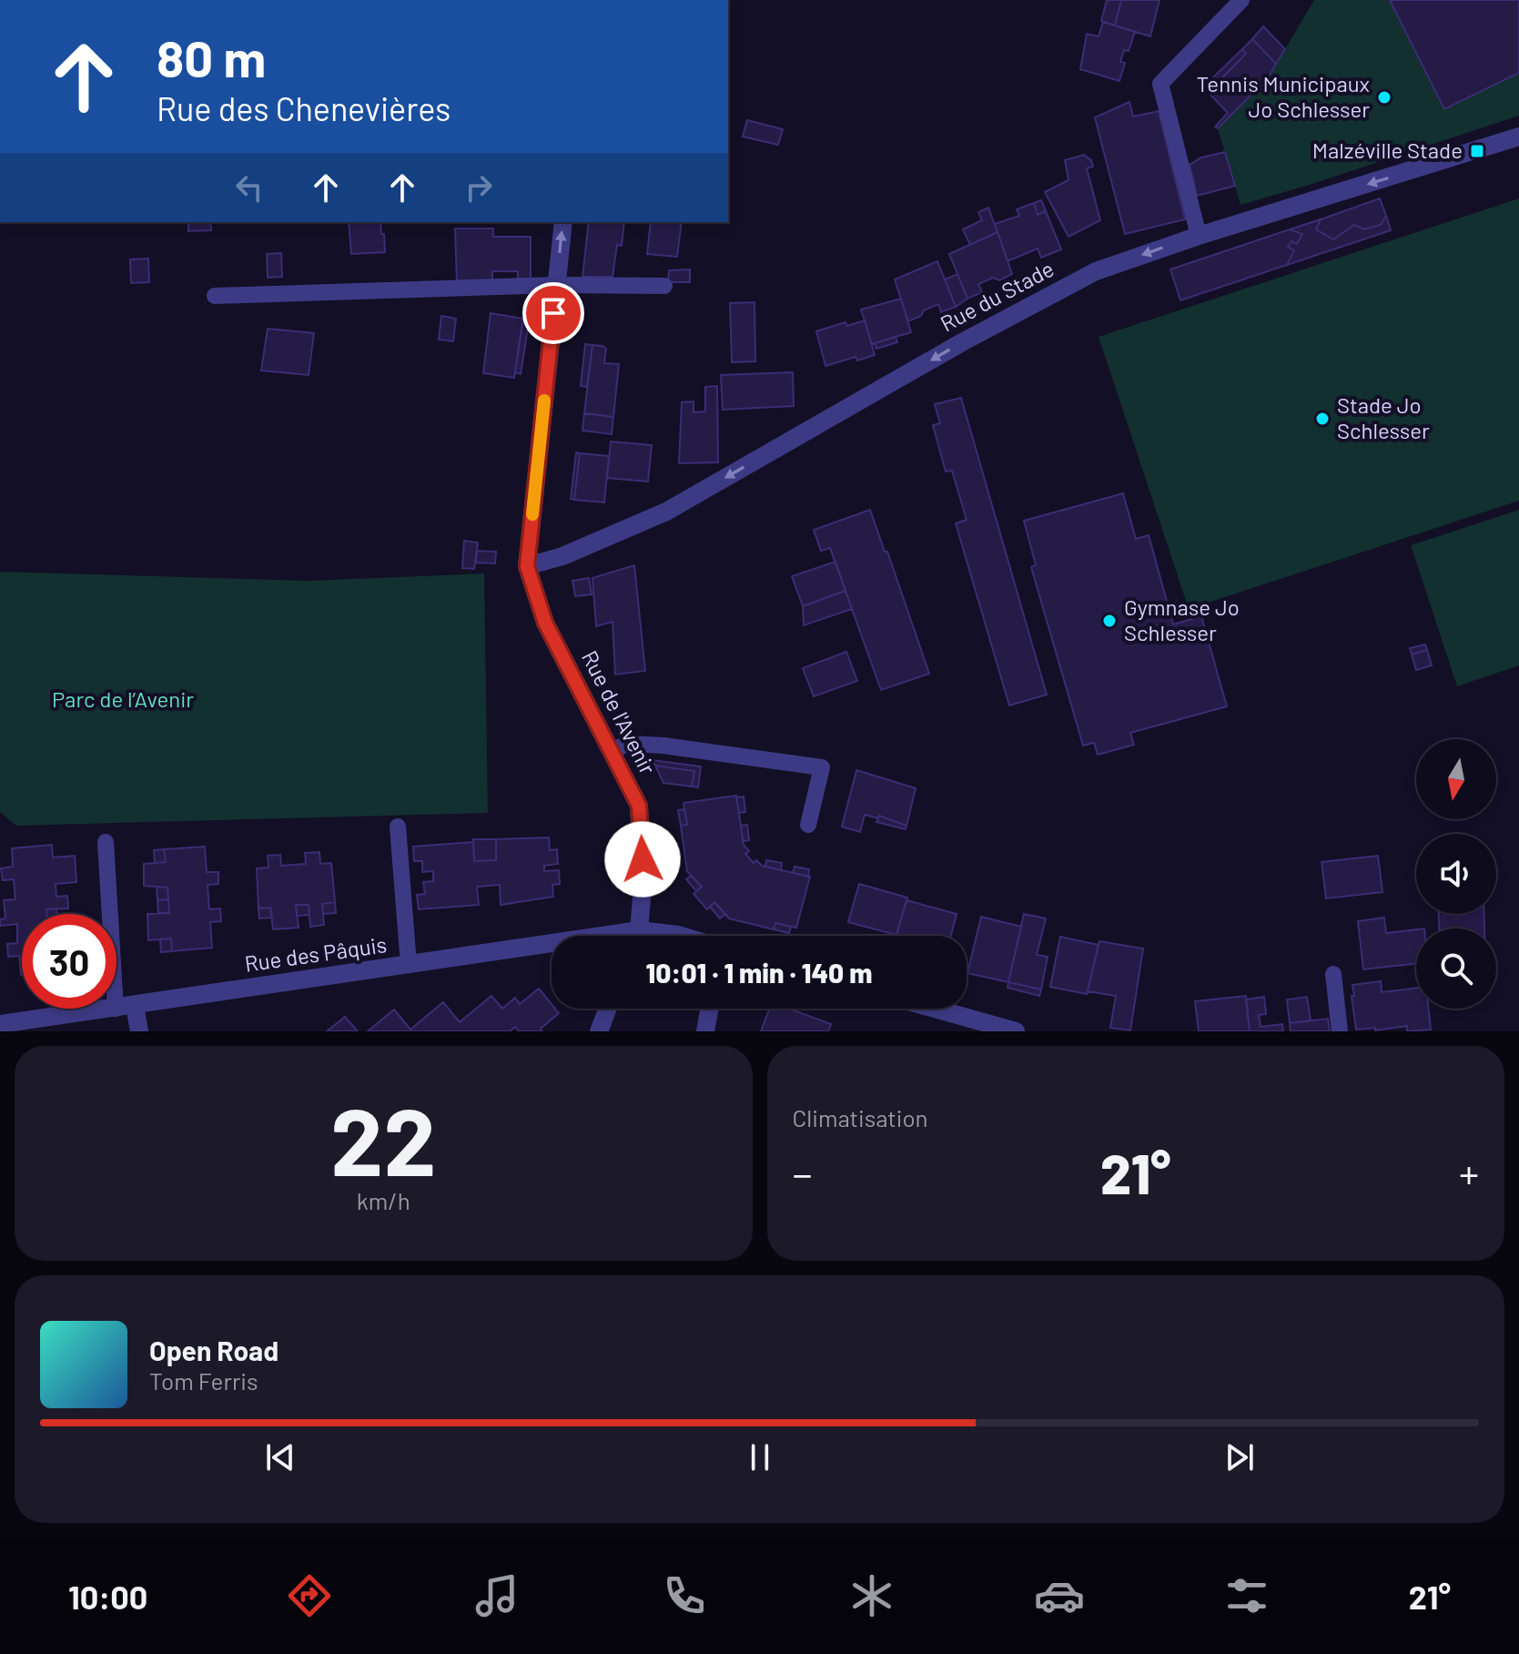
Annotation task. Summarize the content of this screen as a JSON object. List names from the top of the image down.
{
  "streets": {
    "street": ["Rue du Stade", "Rue de l'Avenir", "Rue des Pâquis"]
  },
  "crossings": [
    ["Rue du Stade", "Rue de l'Avenir"],
    ["Rue de l'Avenir", "Rue des Pâquis"]
  ],
  "one_way": ["Rue du Stade"],
  "parks": ["Parc de l’Avenir"],
  "places": {
    "other": ["Tennis Municipaux Jo Schlesser", "Stade Jo Schlesser", "Gymnase Jo Schlesser"],
    "transit": ["Malzéville Stade"]
  },
  "north": "bottom",
  "page": {
    "turn": ["80 m", "Rue des Chenevières"],
    "limit": "30",
    "trip": "10:01 · 1 min · 140 m",
    "tile": [
      ["22", "km/h"],
      "Climatisation"
    ],
    "heat": ["−", "21°", "+"],
    "song": ["Open Road", "Tom Ferris"],
    "tabs": ["10:00", "21°"]
  }
}
